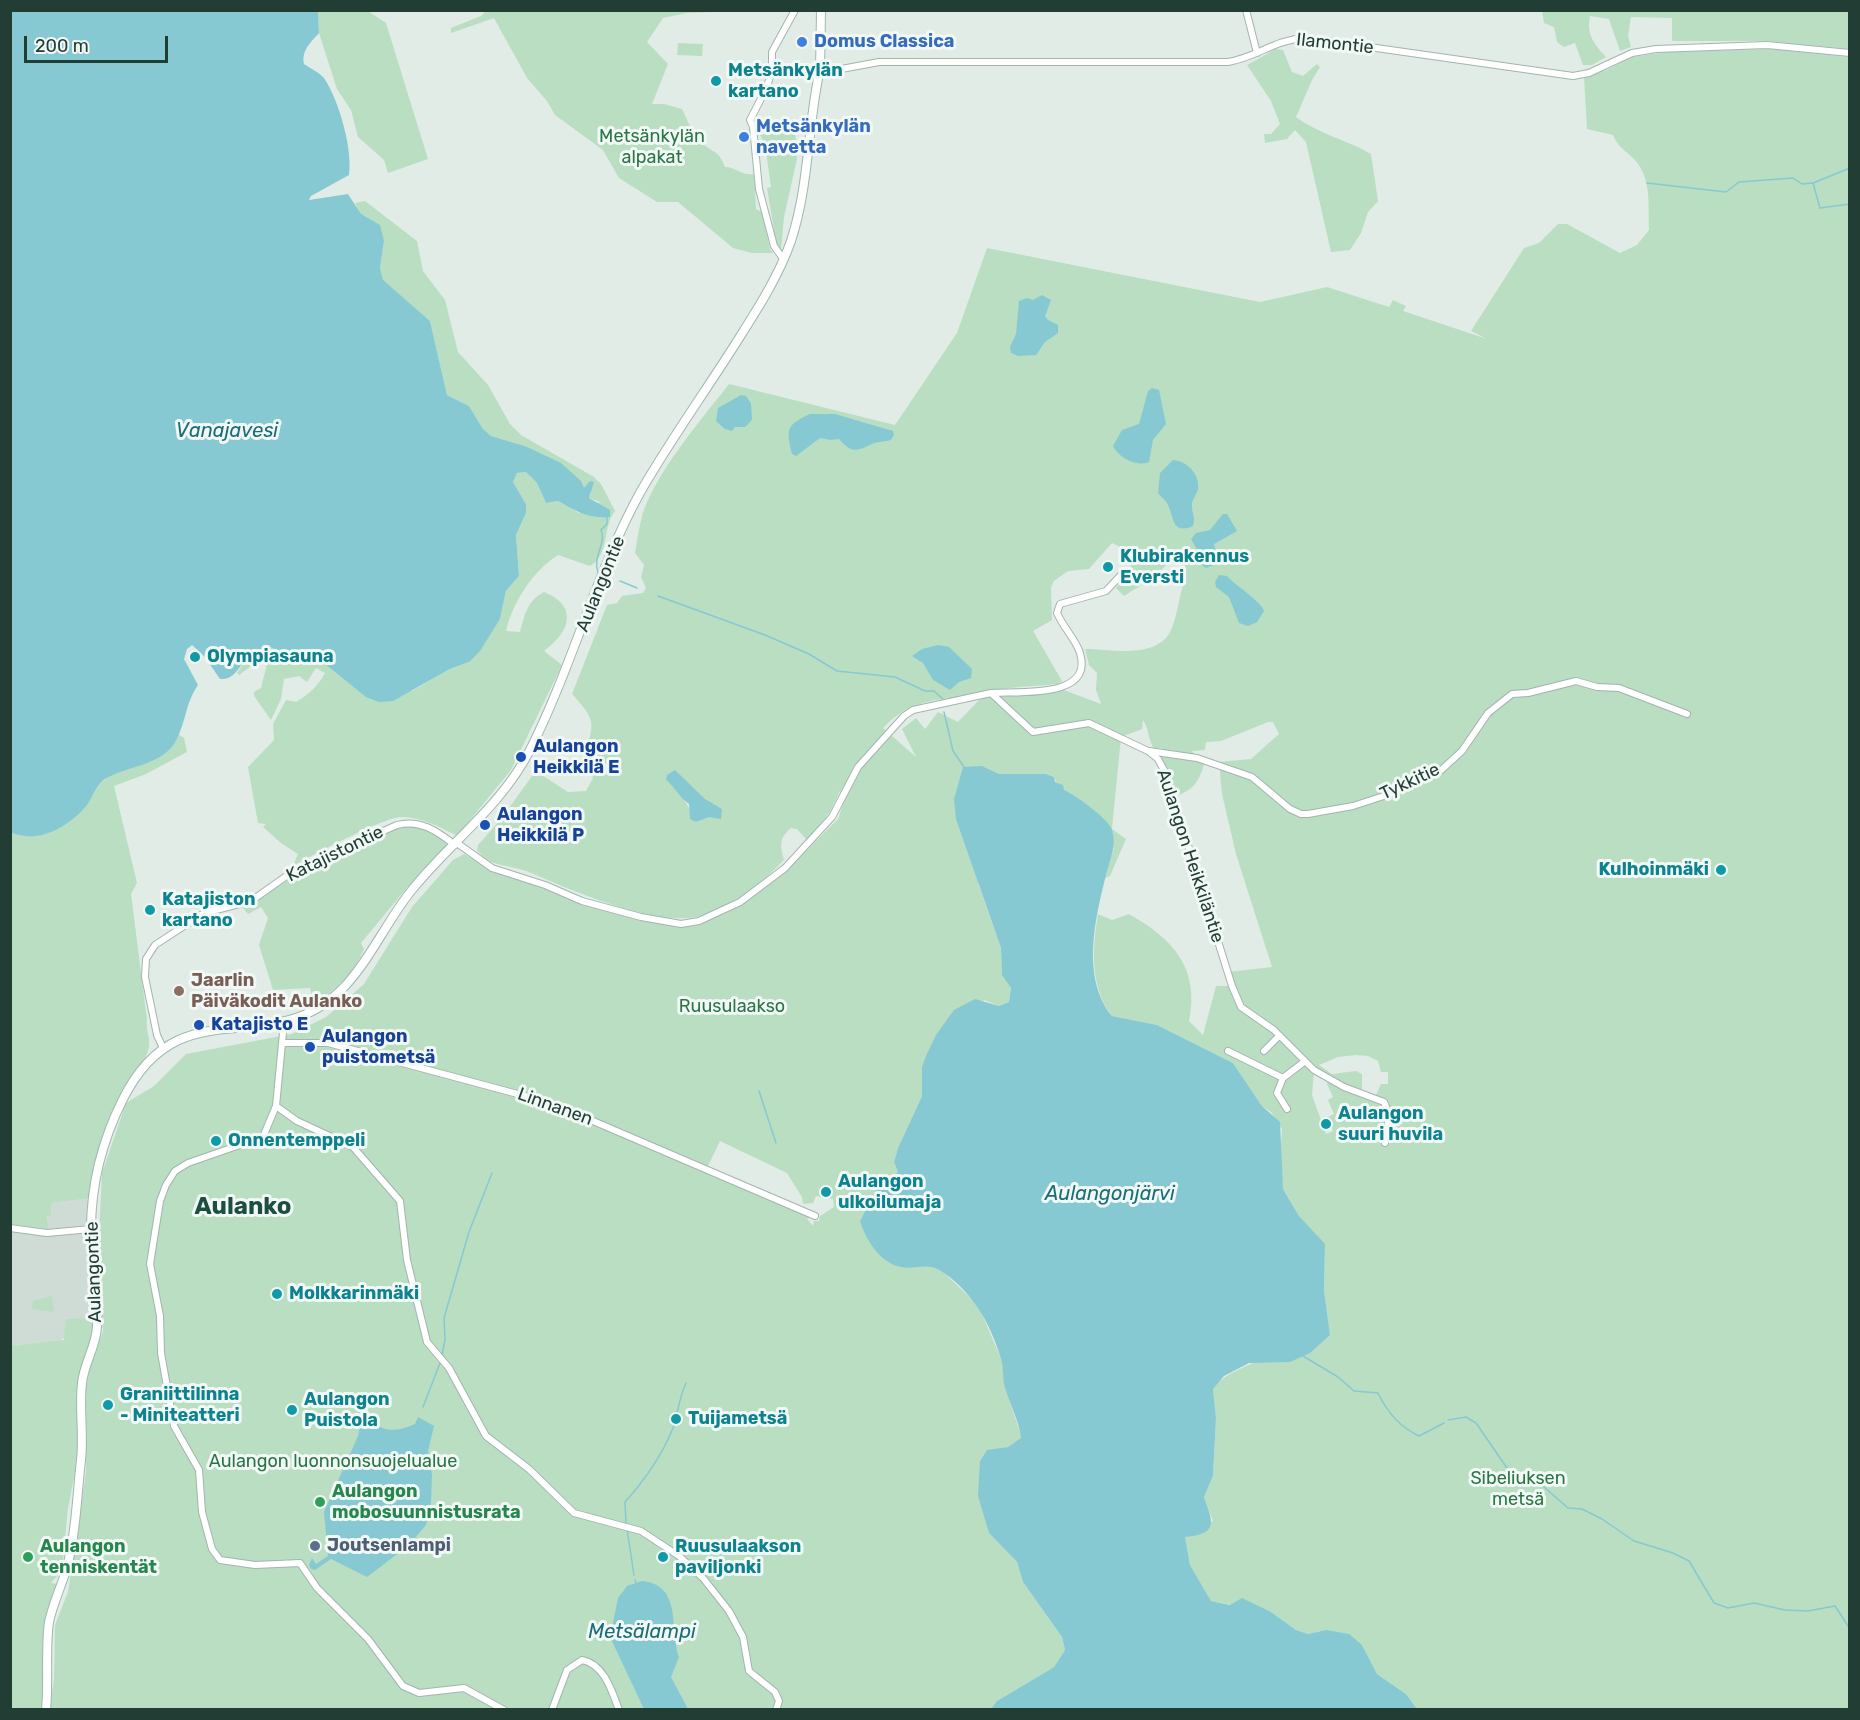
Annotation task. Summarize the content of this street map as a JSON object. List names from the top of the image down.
{
  "streets": {
    "street": [
      "Ilamontie",
      "Aulangontie",
      "Tykkitie",
      "Katajistontie",
      "Aulangon Heikkiläntie",
      "Linnanen"
    ]
  },
  "crossings": [
    ["Ilamontie", "Aulangontie"],
    ["Aulangontie", "Katajistontie"],
    ["Tykkitie", "Aulangon Heikkiläntie"]
  ],
  "districts": ["Aulanko"],
  "water": ["Vanajavesi", "Aulangonjärvi", "Metsälampi"],
  "parks": [
    "Metsänkylän alpakat",
    "Ruusulaakso",
    "Aulangon luonnonsuojelualue",
    "Sibeliuksen metsä"
  ],
  "places": [
    "Domus Classica",
    "Metsänkylän kartano",
    "Metsänkylän navetta",
    "Klubirakennus Eversti",
    "Olympiasauna",
    "Aulangon Heikkilä E",
    "Aulangon Heikkilä P",
    "Kulhoinmäki",
    "Katajiston kartano",
    "Jaarlin Päiväkodit Aulanko",
    "Katajisto E",
    "Aulangon puistometsä",
    "Aulangon suuri huvila",
    "Onnentemppeli",
    "Aulangon ulkoilumaja",
    "Molkkarinmäki",
    "Graniittilinna - Miniteatteri",
    "Aulangon Puistola",
    "Tuijametsä",
    "Aulangon mobosuunnistusrata",
    "Joutsenlampi",
    "Aulangon tenniskentät",
    "Ruusulaakson paviljonki"
  ],
  "scale_bar": "200 m"
}
